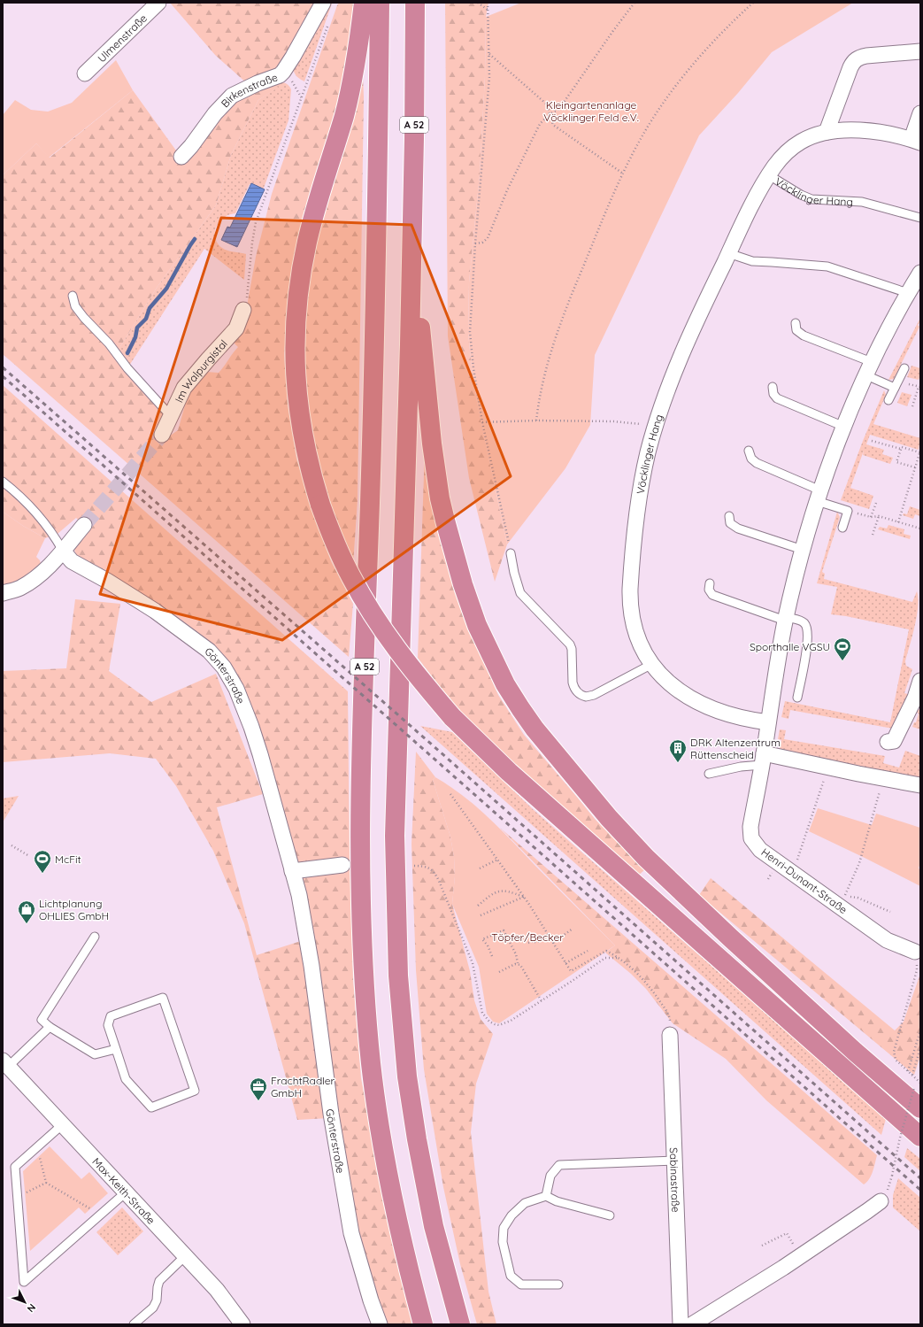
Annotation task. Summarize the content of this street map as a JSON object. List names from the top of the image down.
{
  "streets": {
    "highway": ["A 52"],
    "street": [
      "Ulmenstraße",
      "Birkenstraße",
      "Vöcklinger Hang",
      "Im Walpurgistal",
      "Gönterstraße",
      "Henri-Dunant-Straße",
      "Sabinastraße",
      "Max-Keith-Straße"
    ]
  },
  "crossings": [
    ["Vöcklinger Hang", "Henri-Dunant-Straße"]
  ],
  "parks": ["Kleingartenanlage Vöcklinger Feld e.V.", "Töpfer/Becker"],
  "places": {
    "sports": ["Sporthalle VGSU", "McFit"],
    "building": ["DRK Altenzentrum Rüttenscheid"],
    "shop": ["Lichtplanung OHLIES GmbH"],
    "office": ["FrachtRadler GmbH"]
  },
  "north": "bottom right"
}
